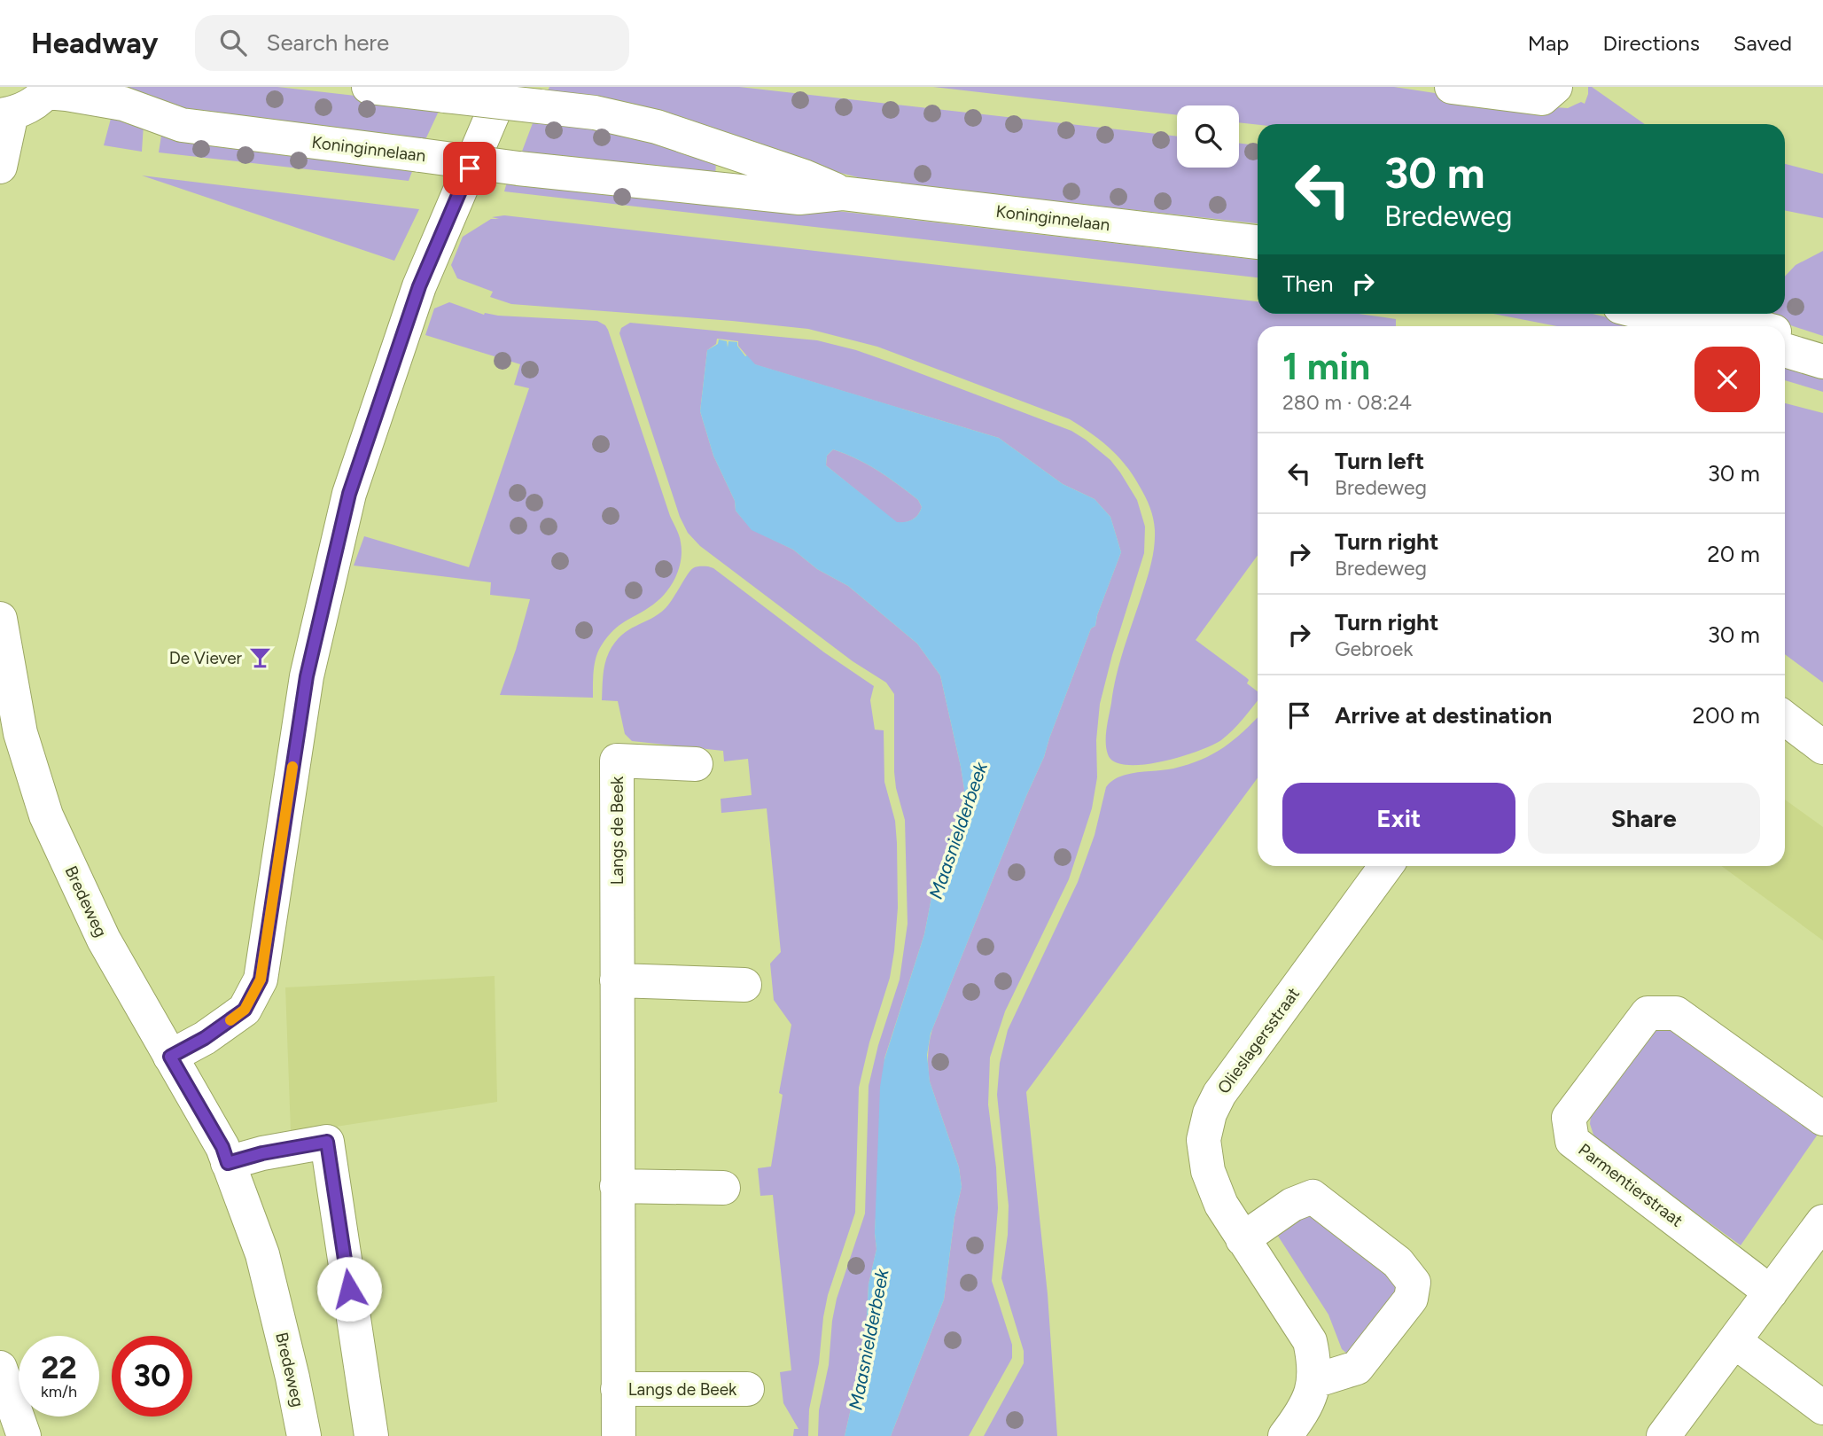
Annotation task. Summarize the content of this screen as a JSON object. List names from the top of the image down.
{
  "streets": {
    "street": [
      "Koninginnelaan",
      "Langs de Beek",
      "Bredeweg",
      "Olieslagersstraat",
      "Parmentierstraat"
    ]
  },
  "water": ["Maasnielderbeek"],
  "places": {
    "bar": ["De Viever"]
  },
  "page": {
    "header": "Headway",
    "search": "Search here",
    "nav": ["Map", "Directions", "Saved"],
    "turn": ["30 m", "Bredeweg"],
    "then": "Then",
    "heading": ["1 min", "280 m · 08:24"],
    "list": [
      {
        "name": "Turn left",
        "note": "Bredeweg",
        "value": "30 m"
      },
      {
        "name": "Turn right",
        "note": "Bredeweg",
        "value": "20 m"
      },
      {
        "name": "Turn right",
        "note": "Gebroek",
        "value": "30 m"
      },
      {
        "name": "Arrive at destination",
        "value": "200 m"
      }
    ],
    "buttons": ["Exit", "Share"],
    "speed": "22 km/h",
    "limit": "30"
  }
}
